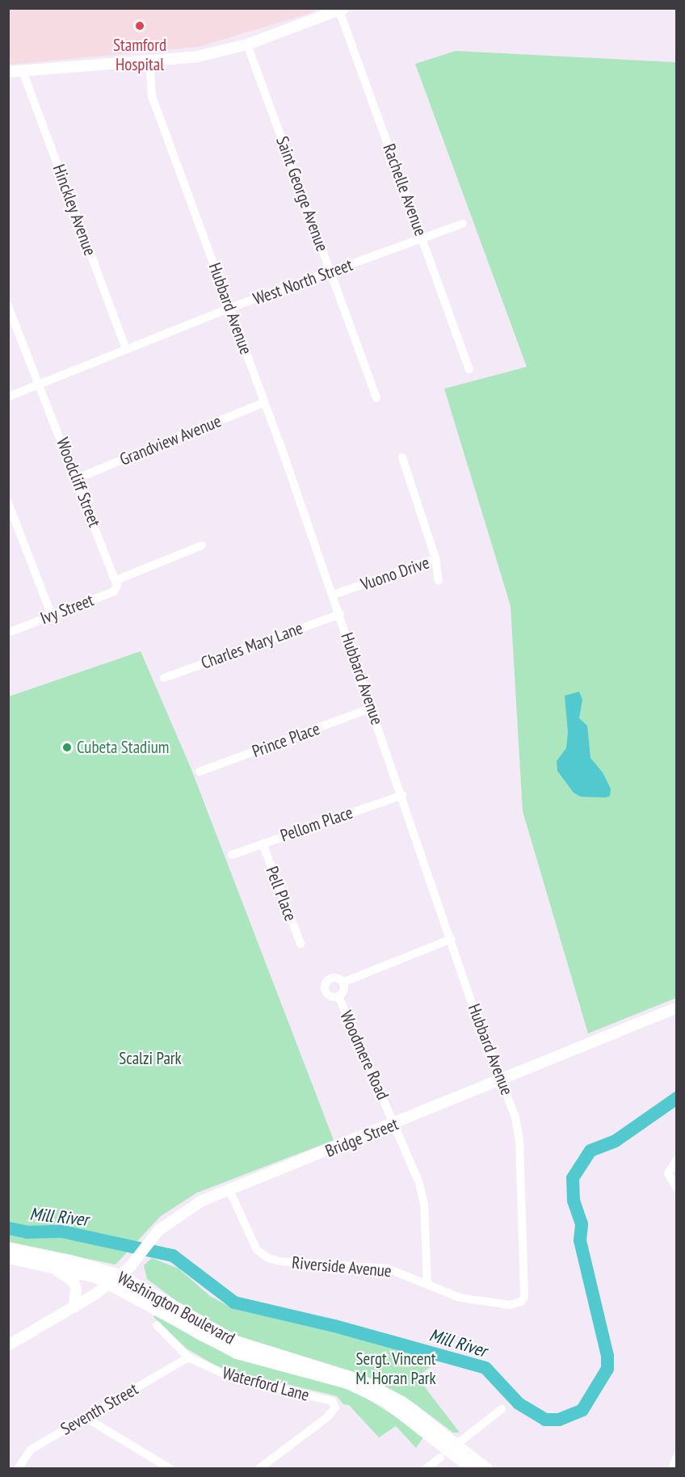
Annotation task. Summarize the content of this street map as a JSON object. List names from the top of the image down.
{
  "streets": {
    "main road": ["Bridge Street", "Washington Boulevard"],
    "street": [
      "Rachelle Avenue",
      "Saint George Avenue",
      "Hinckley Avenue",
      "West North Street",
      "Hubbard Avenue",
      "Grandview Avenue",
      "Woodcliff Street",
      "Vuono Drive",
      "Ivy Street",
      "Charles Mary Lane",
      "Prince Place",
      "Pellom Place",
      "Pell Place",
      "Woodmere Road",
      "Riverside Avenue",
      "Waterford Lane",
      "Seventh Street"
    ]
  },
  "crossings": [
    ["Rachelle Avenue", "West North Street"],
    ["Saint George Avenue", "West North Street"],
    ["Hinckley Avenue", "West North Street"],
    ["West North Street", "Hubbard Avenue"],
    ["West North Street", "Woodcliff Street"],
    ["Hubbard Avenue", "Grandview Avenue"],
    ["Hubbard Avenue", "Vuono Drive"],
    ["Hubbard Avenue", "Charles Mary Lane"],
    ["Hubbard Avenue", "Prince Place"],
    ["Hubbard Avenue", "Pellom Place"],
    ["Hubbard Avenue", "Woodmere Road"],
    ["Hubbard Avenue", "Bridge Street"],
    ["Hubbard Avenue", "Riverside Avenue"],
    ["Grandview Avenue", "Woodcliff Street"],
    ["Woodcliff Street", "Ivy Street"],
    ["Pellom Place", "Pell Place"],
    ["Woodmere Road", "Bridge Street"],
    ["Woodmere Road", "Riverside Avenue"],
    ["Bridge Street", "Riverside Avenue"],
    ["Bridge Street", "Washington Boulevard"],
    ["Waterford Lane", "Seventh Street"]
  ],
  "water": ["Mill River"],
  "parks": ["Scalzi Park", "Sergt. Vincent M. Horan Park"],
  "places": ["Stamford Hospital", "Cubeta Stadium"]
}
